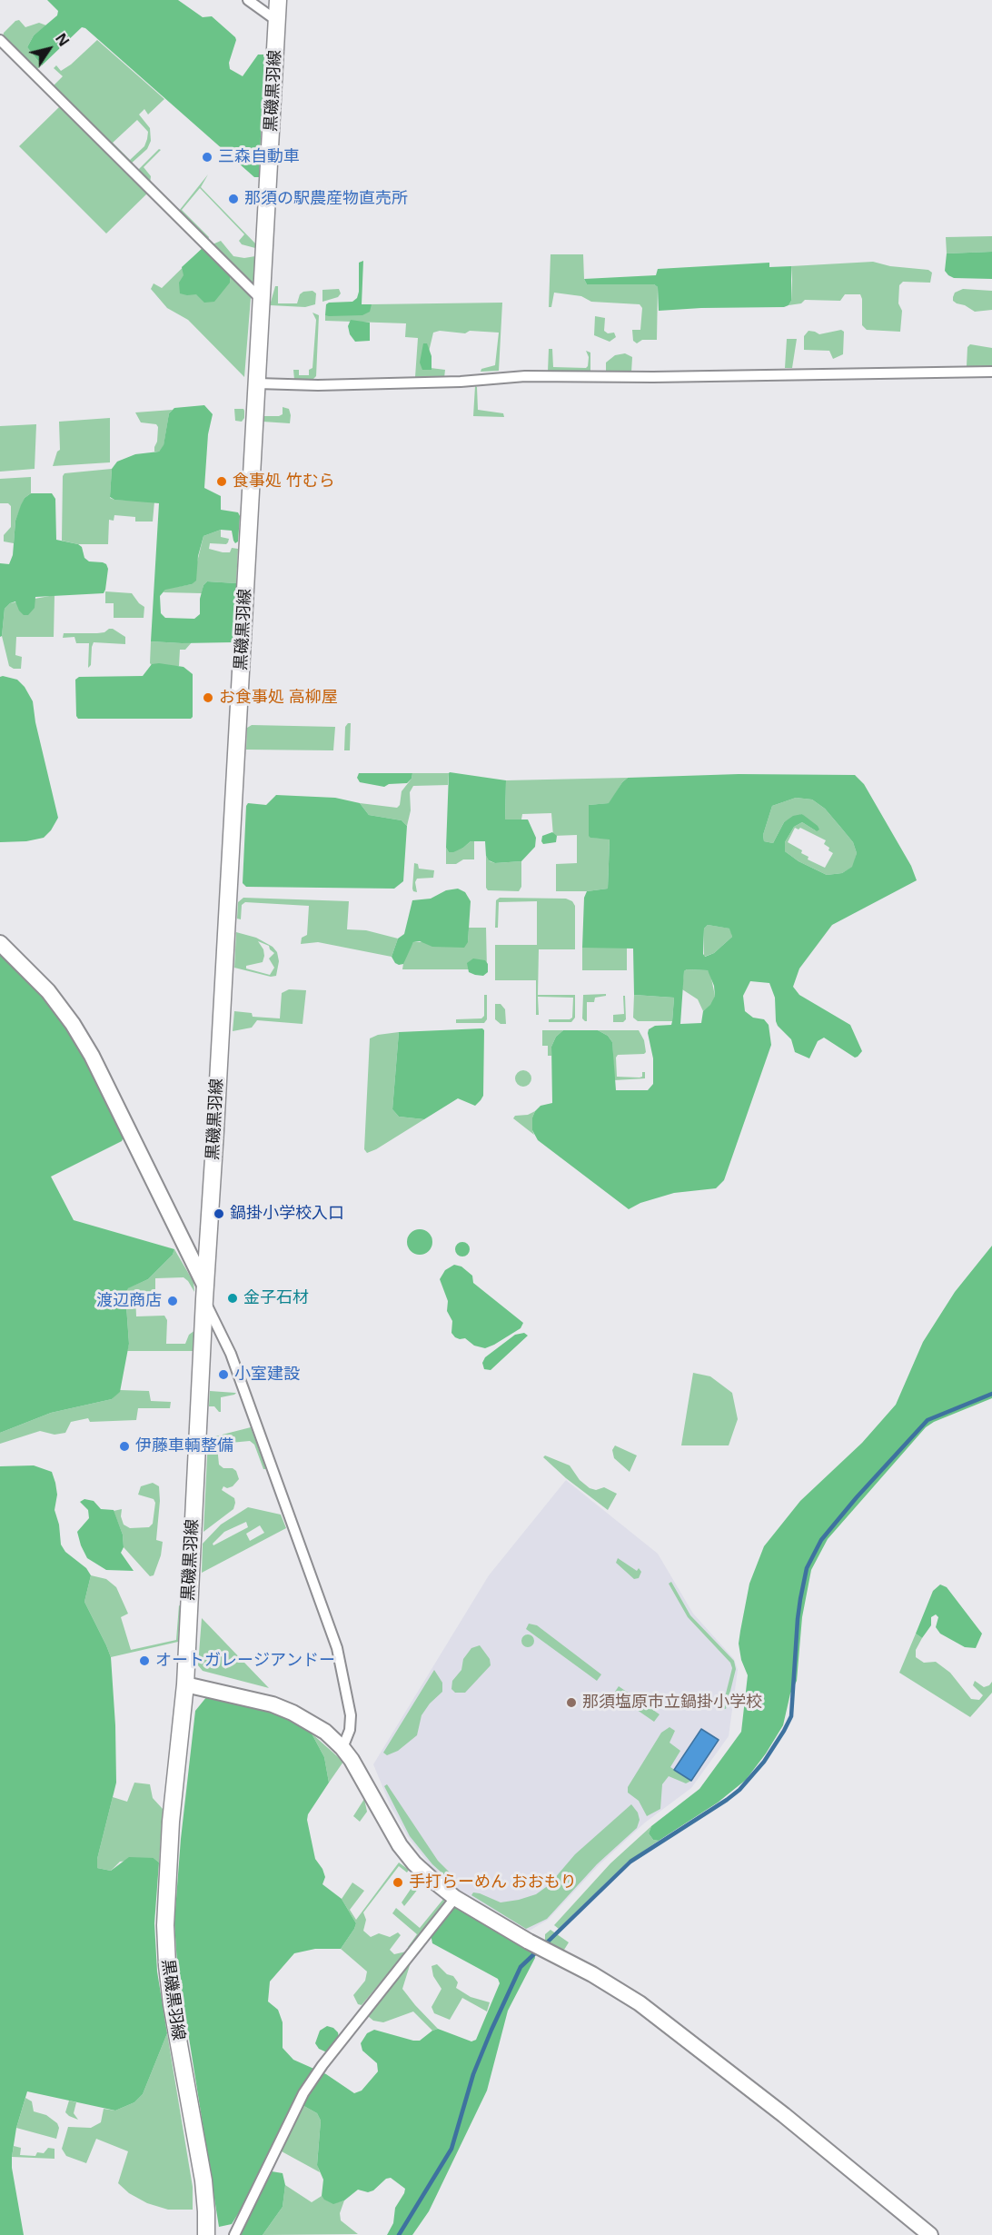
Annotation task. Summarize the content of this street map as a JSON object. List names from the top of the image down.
{
  "streets": {
    "main road": ["黒磯黒羽線"]
  },
  "places": [
    "三森自動車",
    "那須の駅農産物直売所",
    "食事処 竹むら",
    "お食事処 高柳屋",
    "鍋掛小学校入口",
    "金子石材",
    "渡辺商店",
    "小室建設",
    "伊藤車輌整備",
    "オートガレージアンドー",
    "那須塩原市立鍋掛小学校",
    "手打らーめん おおもり"
  ],
  "north": "top right"
}
